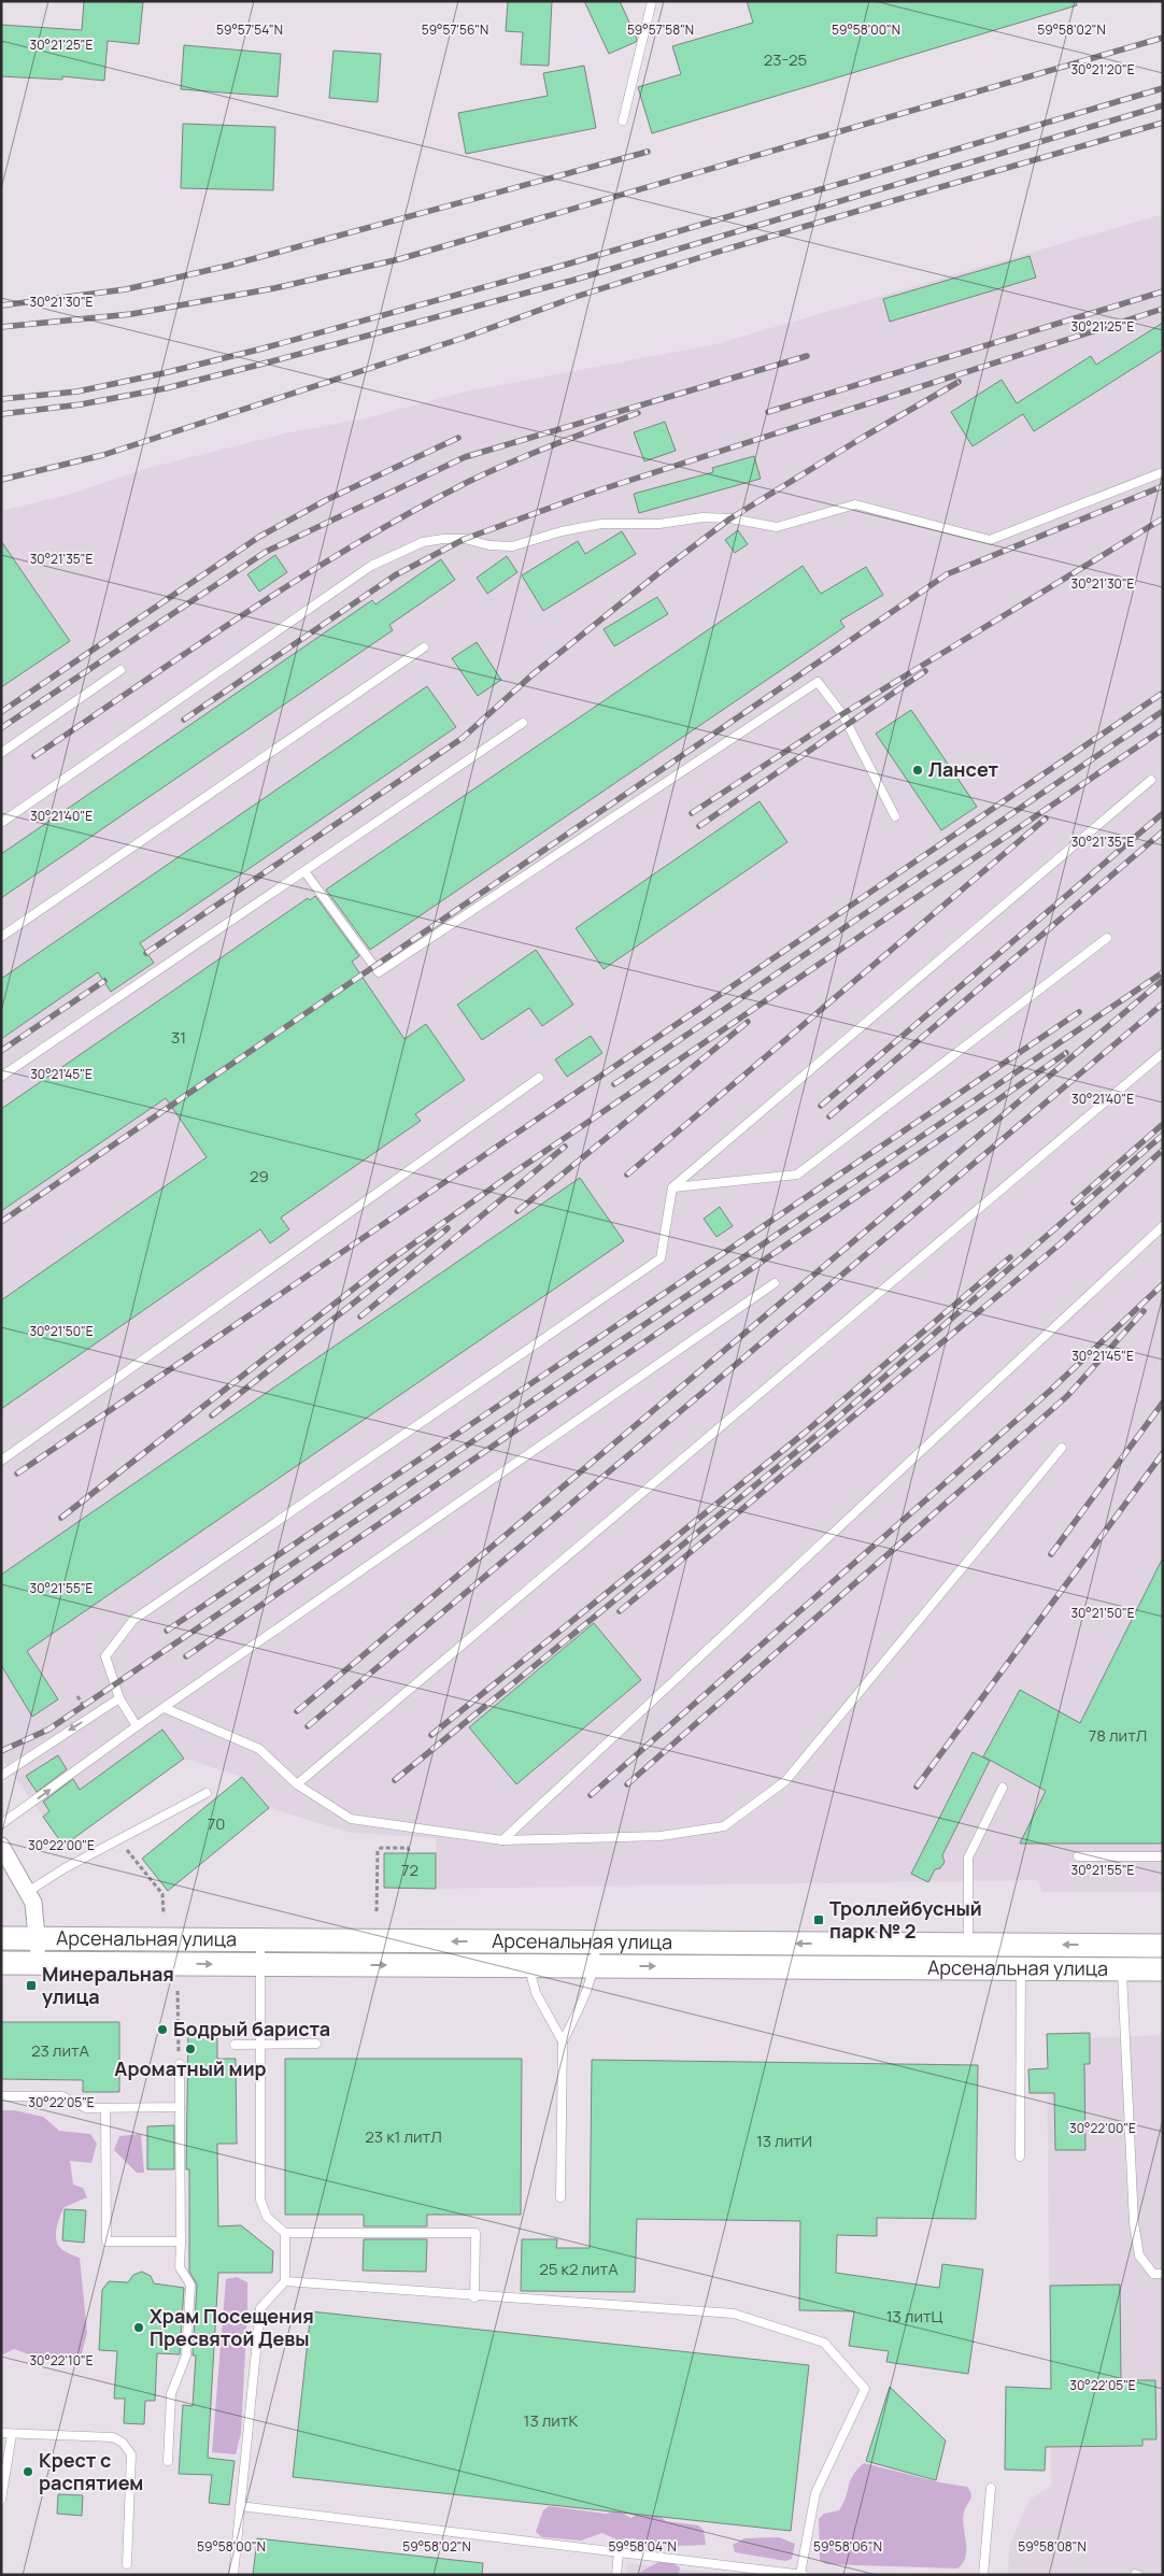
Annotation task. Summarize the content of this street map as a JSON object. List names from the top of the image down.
{
  "streets": {
    "street": ["Арсенальная улица"]
  },
  "places": {
    "other": [
      "Лансет",
      "Бодрый бариста",
      "Ароматный мир",
      "Храм Посещения Пресвятой Девы",
      "Крест с распятием"
    ],
    "transit": ["Троллейбусный парк № 2", "Минеральная улица"]
  },
  "house_numbers": [
    "23-25",
    "31",
    "29",
    "78 литЛ",
    "70",
    "72",
    "23 литА",
    "23 к1 литЛ",
    "13 литИ",
    "25 к2 литА",
    "13 литЦ",
    "13 литК"
  ],
  "coordinates": [
    "59°57'54\"N",
    "59°57'56\"N",
    "59°57'58\"N",
    "59°58'00\"N",
    "59°58'02\"N",
    "30°21'25\"E",
    "30°21'20\"E",
    "30°21'30\"E",
    "30°21'35\"E",
    "30°21'40\"E",
    "30°21'45\"E",
    "30°21'50\"E",
    "30°21'55\"E",
    "30°22'00\"E",
    "30°22'05\"E",
    "30°22'10\"E",
    "59°58'04\"N",
    "59°58'06\"N",
    "59°58'08\"N"
  ]
}
